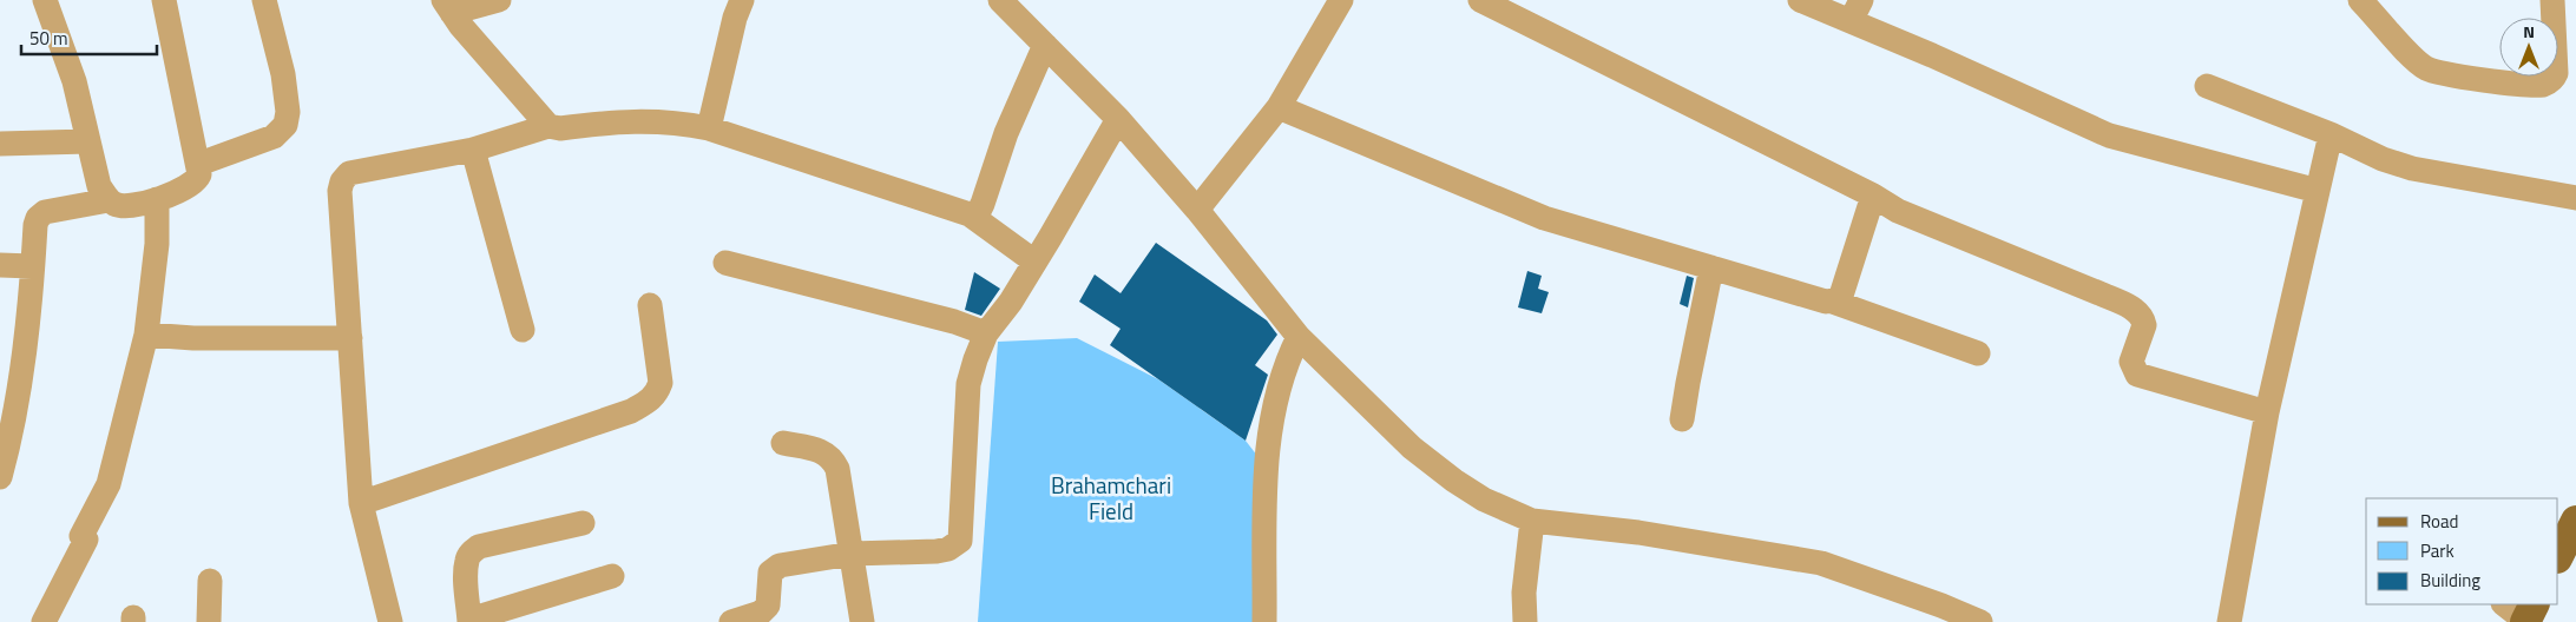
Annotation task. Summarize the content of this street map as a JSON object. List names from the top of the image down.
{
  "parks": ["Brahamchari Field"],
  "legend": ["Road", "Park", "Building"],
  "scale_bar": "50 m",
  "north": "top"
}
